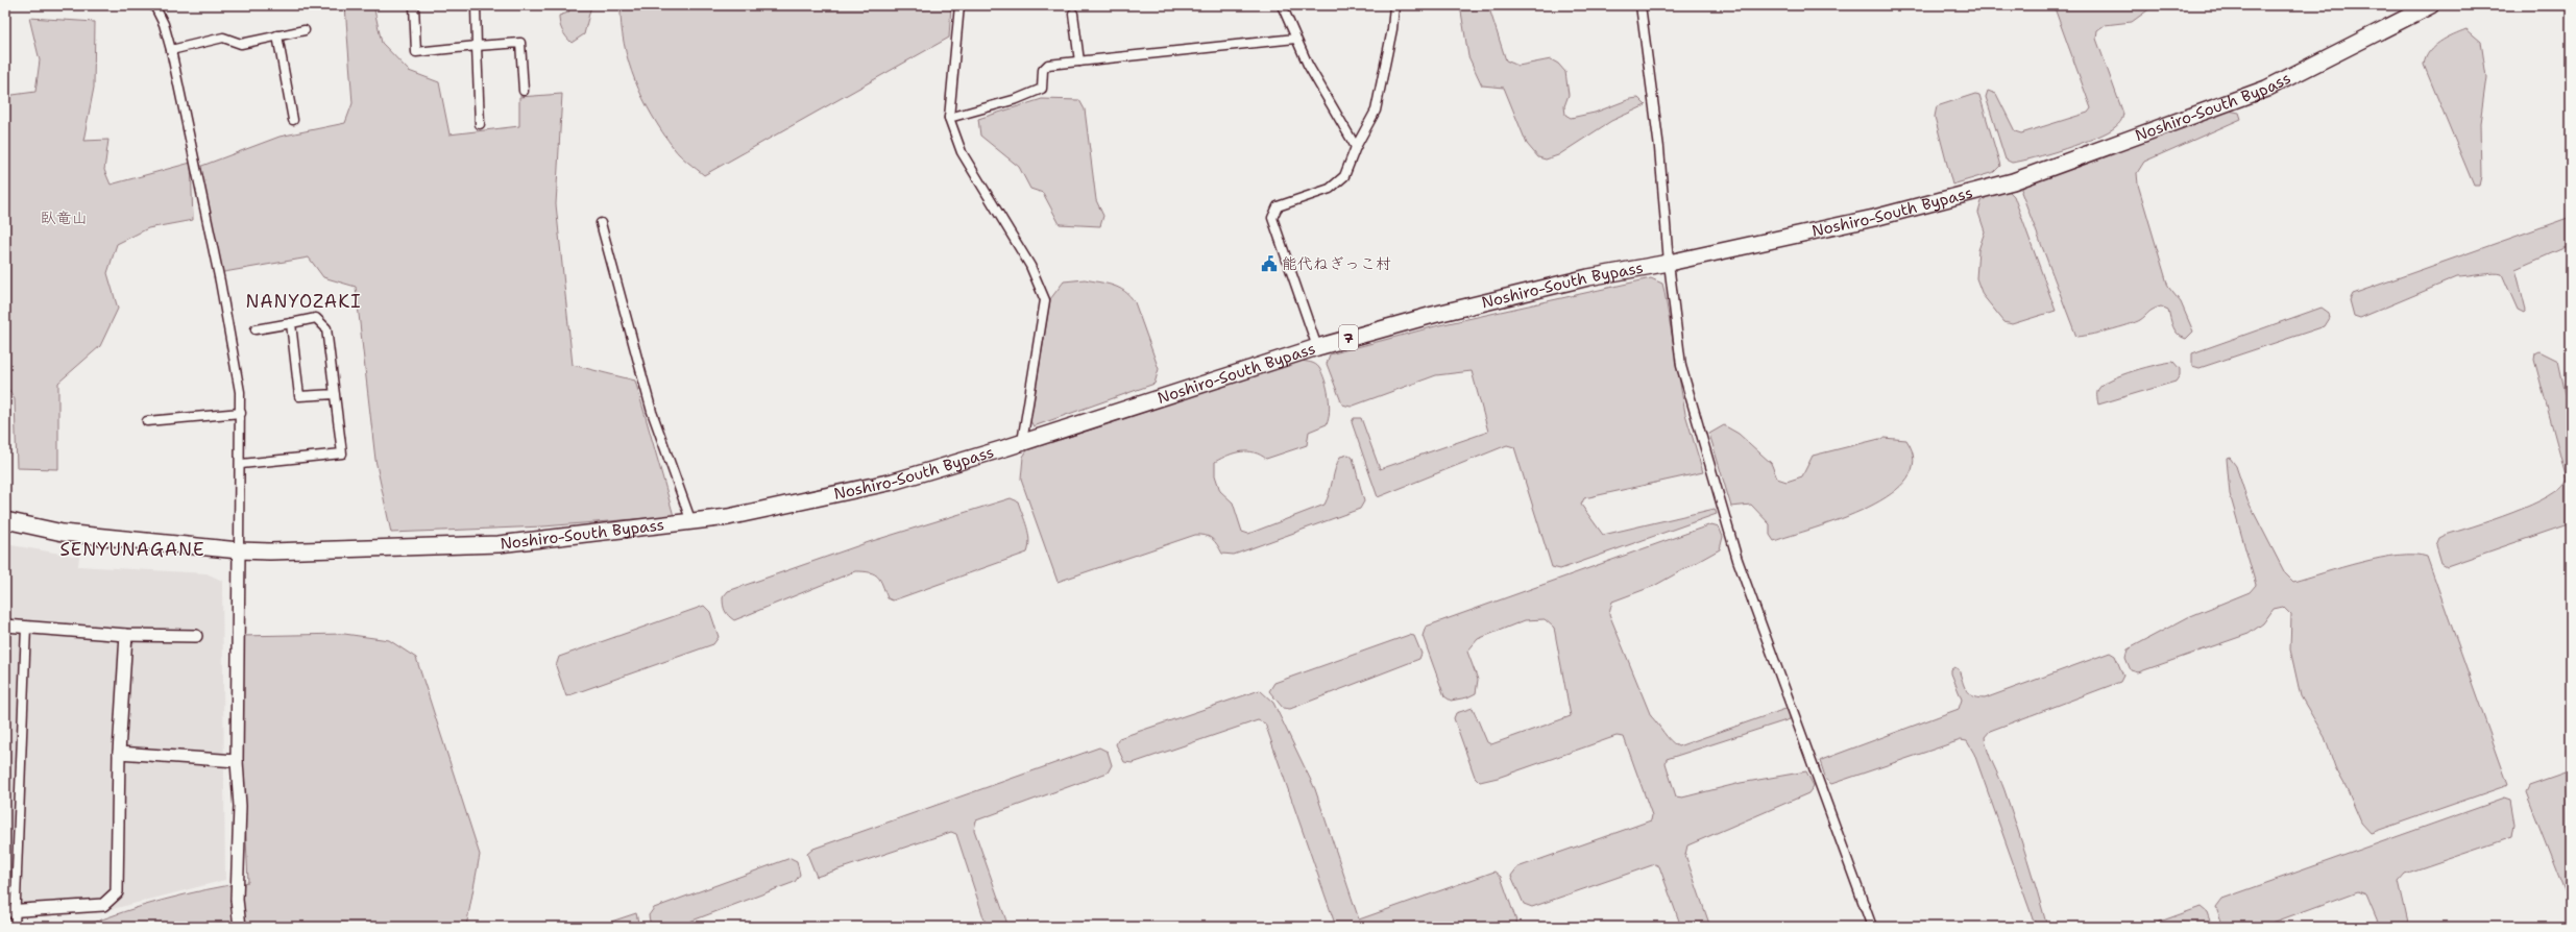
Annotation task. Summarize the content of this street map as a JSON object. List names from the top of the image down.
{
  "streets": {
    "highway": ["Noshiro-South Bypass", "7"]
  },
  "districts": ["NANYOZAKI", "SENYUNAGANE"],
  "parks": ["臥竜山"],
  "places": {
    "public building": ["能代ねぎっこ村"]
  }
}
